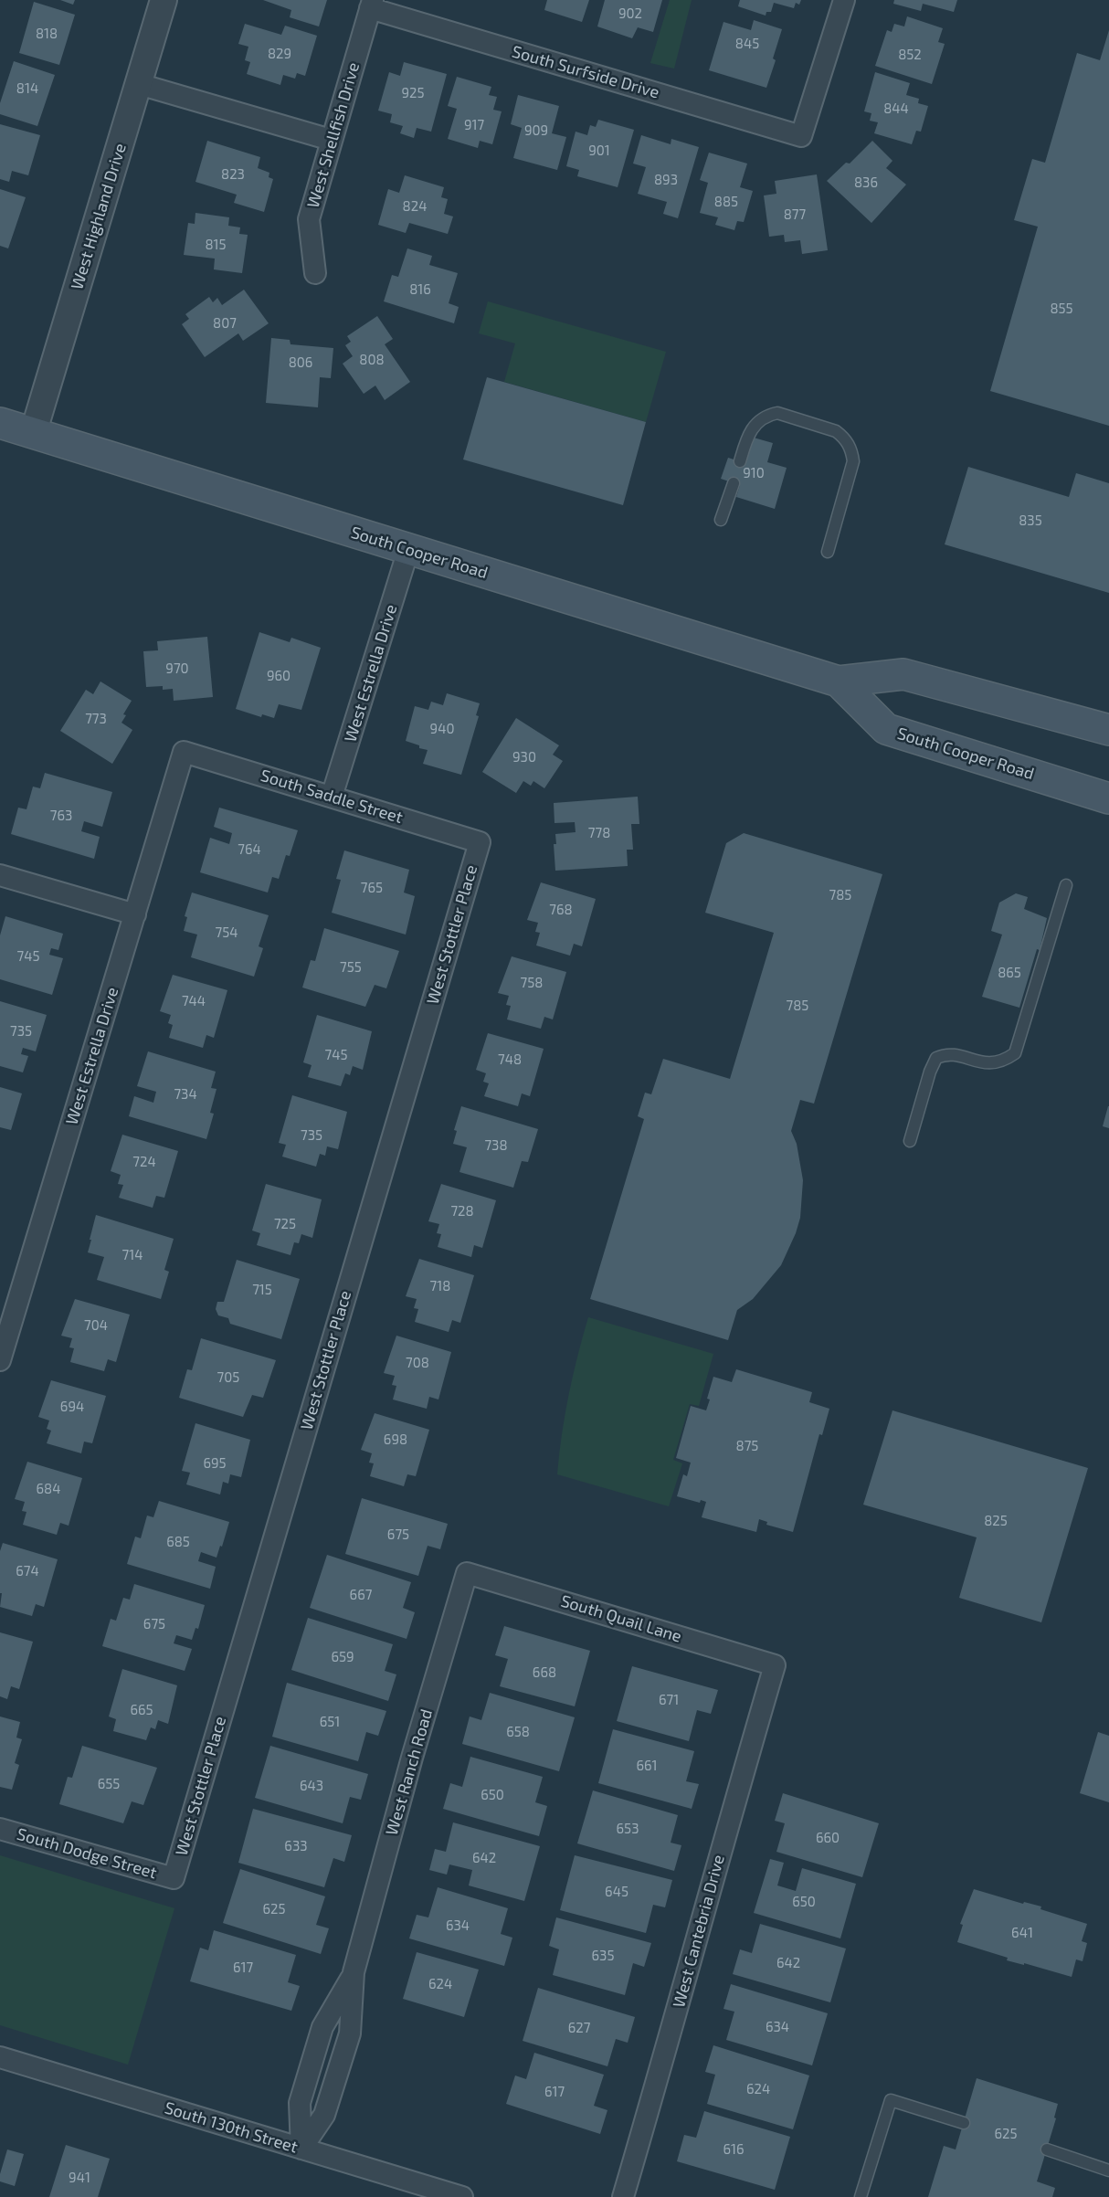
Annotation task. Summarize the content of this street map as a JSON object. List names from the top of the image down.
{
  "streets": {
    "main road": ["South Cooper Road"],
    "street": [
      "South Surfside Drive",
      "West Shellfish Drive",
      "West Highland Drive",
      "West Estrella Drive",
      "South Saddle Street",
      "West Stottler Place",
      "South Quail Lane",
      "West Ranch Road",
      "South Dodge Street",
      "West Cantebria Drive",
      "South 130th Street"
    ]
  },
  "crossings": [
    ["South Surfside Drive", "West Shellfish Drive"],
    ["West Highland Drive", "South Cooper Road"],
    ["South Cooper Road", "West Estrella Drive"],
    ["West Estrella Drive", "South Saddle Street"],
    ["South Saddle Street", "West Stottler Place"],
    ["West Stottler Place", "South Dodge Street"],
    ["South Quail Lane", "West Ranch Road"],
    ["South Quail Lane", "West Cantebria Drive"],
    ["West Ranch Road", "South 130th Street"]
  ],
  "house_numbers": [
    "902",
    "818",
    "845",
    "829",
    "852",
    "814",
    "925",
    "844",
    "917",
    "909",
    "901",
    "823",
    "893",
    "836",
    "885",
    "824",
    "877",
    "815",
    "816",
    "855",
    "807",
    "808",
    "806",
    "910",
    "835",
    "970",
    "960",
    "773",
    "940",
    "930",
    "763",
    "778",
    "764",
    "765",
    "785",
    "768",
    "754",
    "745",
    "755",
    "865",
    "758",
    "744",
    "785",
    "735",
    "745",
    "748",
    "734",
    "735",
    "738",
    "724",
    "728",
    "725",
    "714",
    "718",
    "715",
    "704",
    "708",
    "705",
    "694",
    "698",
    "875",
    "695",
    "684",
    "825",
    "675",
    "685",
    "674",
    "667",
    "675",
    "659",
    "668",
    "671",
    "665",
    "651",
    "658",
    "661",
    "655",
    "643",
    "650",
    "653",
    "660",
    "633",
    "642",
    "645",
    "650",
    "625",
    "634",
    "641",
    "635",
    "642",
    "617",
    "624",
    "634",
    "627",
    "624",
    "617",
    "625",
    "616",
    "941"
  ]
}
